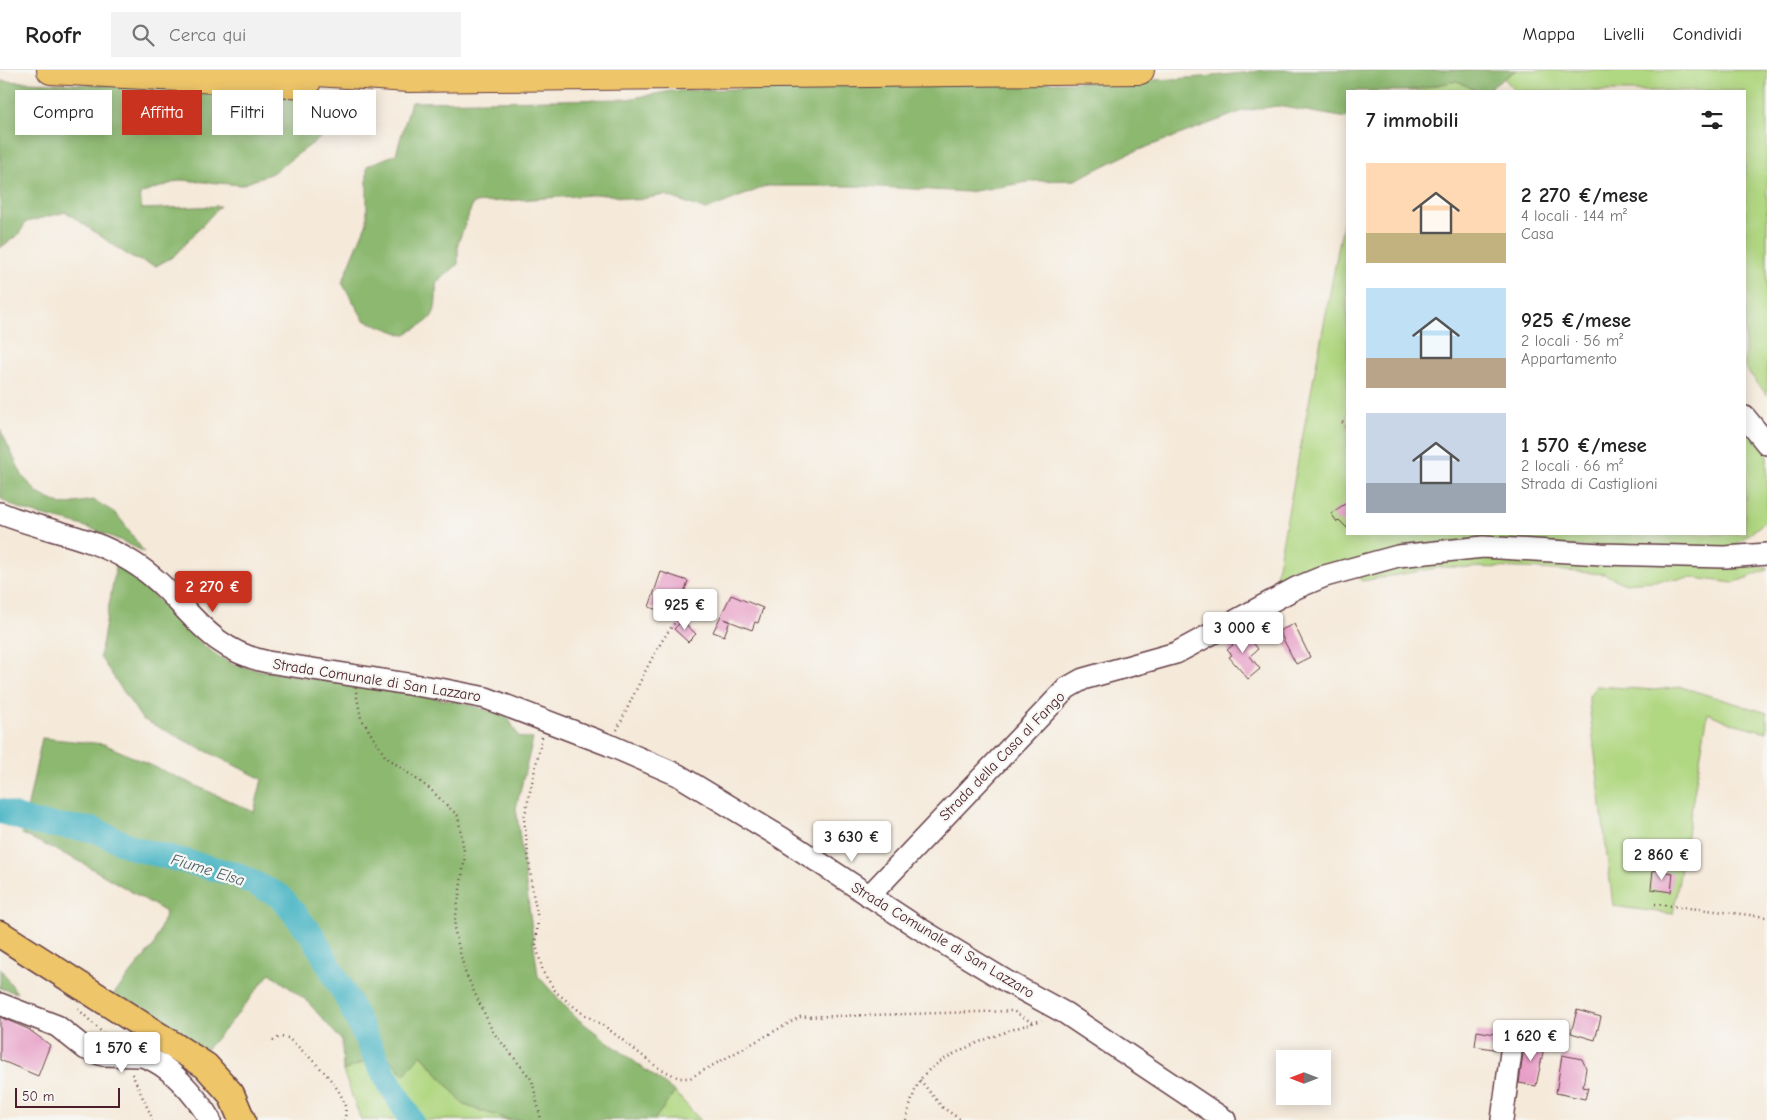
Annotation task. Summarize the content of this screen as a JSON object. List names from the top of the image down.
{
  "streets": {
    "street": ["Strada Comunale di San Lazzaro", "Strada della Casa al Fango"]
  },
  "crossings": [
    ["Strada Comunale di San Lazzaro", "Strada della Casa al Fango"]
  ],
  "water": ["Fiume Elsa"],
  "scale_bar": "50 m",
  "north": "left",
  "page": {
    "header": "Roofr",
    "search": "Cerca qui",
    "nav": ["Mappa", "Livelli", "Condividi"],
    "chip": [
      "Compra",
      "Affitta",
      "Filtri",
      "Nuovo"
    ],
    "heading": "7 immobili",
    "list": [
      {
        "name": "2 270 €/mese",
        "note": "4 locali · 144 m² · Casa"
      },
      {
        "name": "925 €/mese",
        "note": "2 locali · 56 m² · Appartamento"
      },
      {
        "name": "1 570 €/mese",
        "note": "2 locali · 66 m² · Strada di Castiglioni"
      }
    ],
    "price": [
      "2 270 €",
      "925 €",
      "3 000 €",
      "3 630 €",
      "2 860 €",
      "1 620 €",
      "1 570 €"
    ],
    "scale": "50 m"
  }
}
